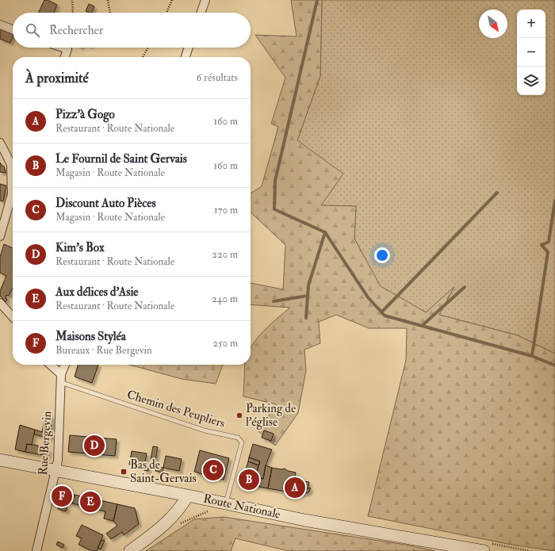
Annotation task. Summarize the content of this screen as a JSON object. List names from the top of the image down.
{
  "streets": {
    "main road": ["Route Nationale"],
    "street": ["Rue Bergevin"],
    "lane": ["Chemin des Peupliers"]
  },
  "crossings": [
    ["Chemin des Peupliers", "Rue Bergevin"],
    ["Chemin des Peupliers", "Route Nationale"],
    ["Rue Bergevin", "Route Nationale"]
  ],
  "places": {
    "other": ["Parking de l'église"],
    "transit": ["Bas de Saint-Gervais"]
  },
  "north": "bottom right",
  "page": {
    "map_buttons": ["+", "−"],
    "search": "Rechercher",
    "heading": ["À proximité", "6 résultats"],
    "list": [
      {
        "mark": "A",
        "name": "Pizz'à Gogo",
        "note": "Restaurant · Route Nationale",
        "value": "160 m"
      },
      {
        "mark": "B",
        "name": "Le Fournil de Saint Gervais",
        "note": "Magasin · Route Nationale",
        "value": "160 m"
      },
      {
        "mark": "C",
        "name": "Discount Auto Pièces",
        "note": "Magasin · Route Nationale",
        "value": "170 m"
      },
      {
        "mark": "D",
        "name": "Kim's Box",
        "note": "Restaurant · Route Nationale",
        "value": "220 m"
      },
      {
        "mark": "E",
        "name": "Aux délices d'Asie",
        "note": "Restaurant · Route Nationale",
        "value": "240 m"
      },
      {
        "mark": "F",
        "name": "Maisons Styléa",
        "note": "Bureaux · Rue Bergevin",
        "value": "250 m"
      }
    ],
    "pins": [
      "D",
      "C",
      "B",
      "A",
      "F",
      "E"
    ]
  }
}
